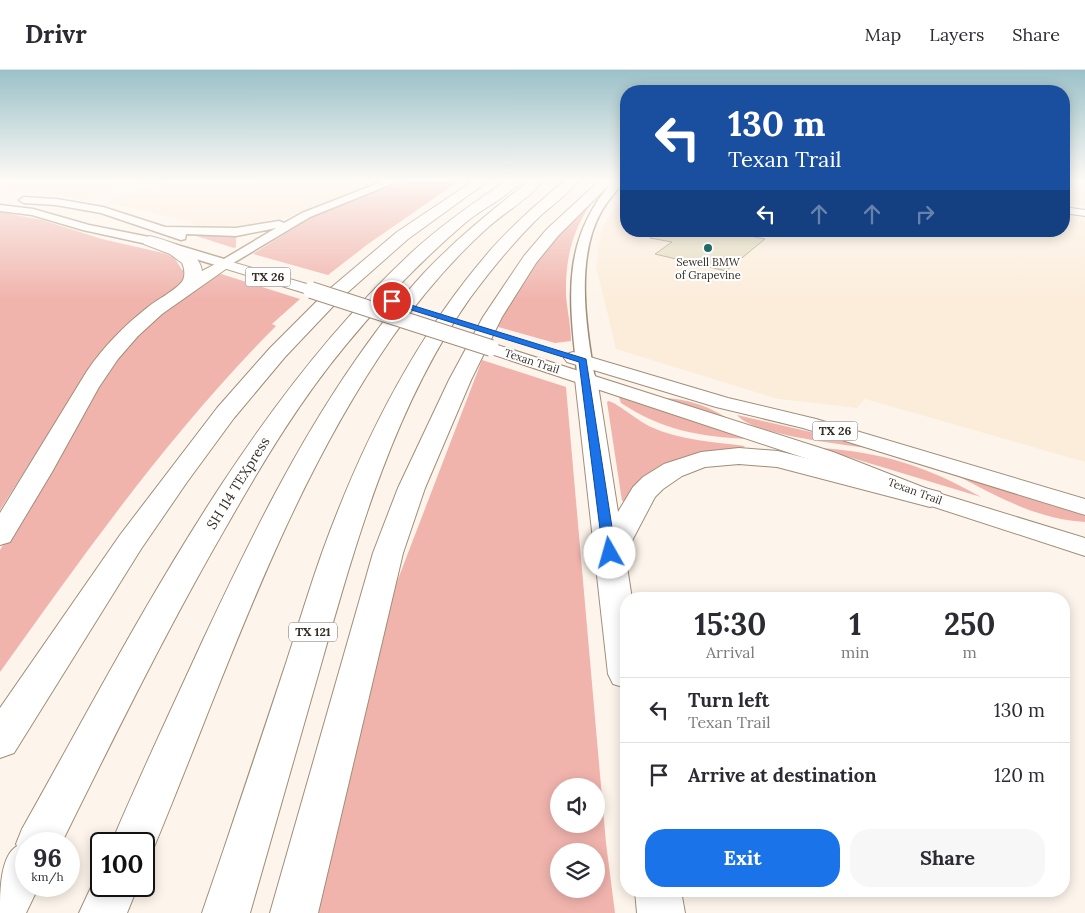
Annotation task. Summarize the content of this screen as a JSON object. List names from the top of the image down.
{
  "streets": {
    "highway": ["SH 114 TEXpress", "TX 121"],
    "main road": ["TX 26", "Texan Trail"]
  },
  "crossings": [
    ["TX 26", "Texan Trail"]
  ],
  "places": ["Sewell BMW of Grapevine"],
  "page": {
    "header": "Drivr",
    "nav": ["Map", "Layers", "Share"],
    "turn": ["130 m", "Texan Trail"],
    "eta": [
      "15:30",
      "Arrival",
      "1",
      "min",
      "250",
      "m"
    ],
    "list": [
      {
        "name": "Turn left",
        "note": "Texan Trail",
        "value": "130 m"
      },
      {
        "name": "Arrive at destination",
        "value": "120 m"
      }
    ],
    "buttons": ["Exit", "Share"],
    "speed": "96 km/h",
    "limit": "100"
  }
}
